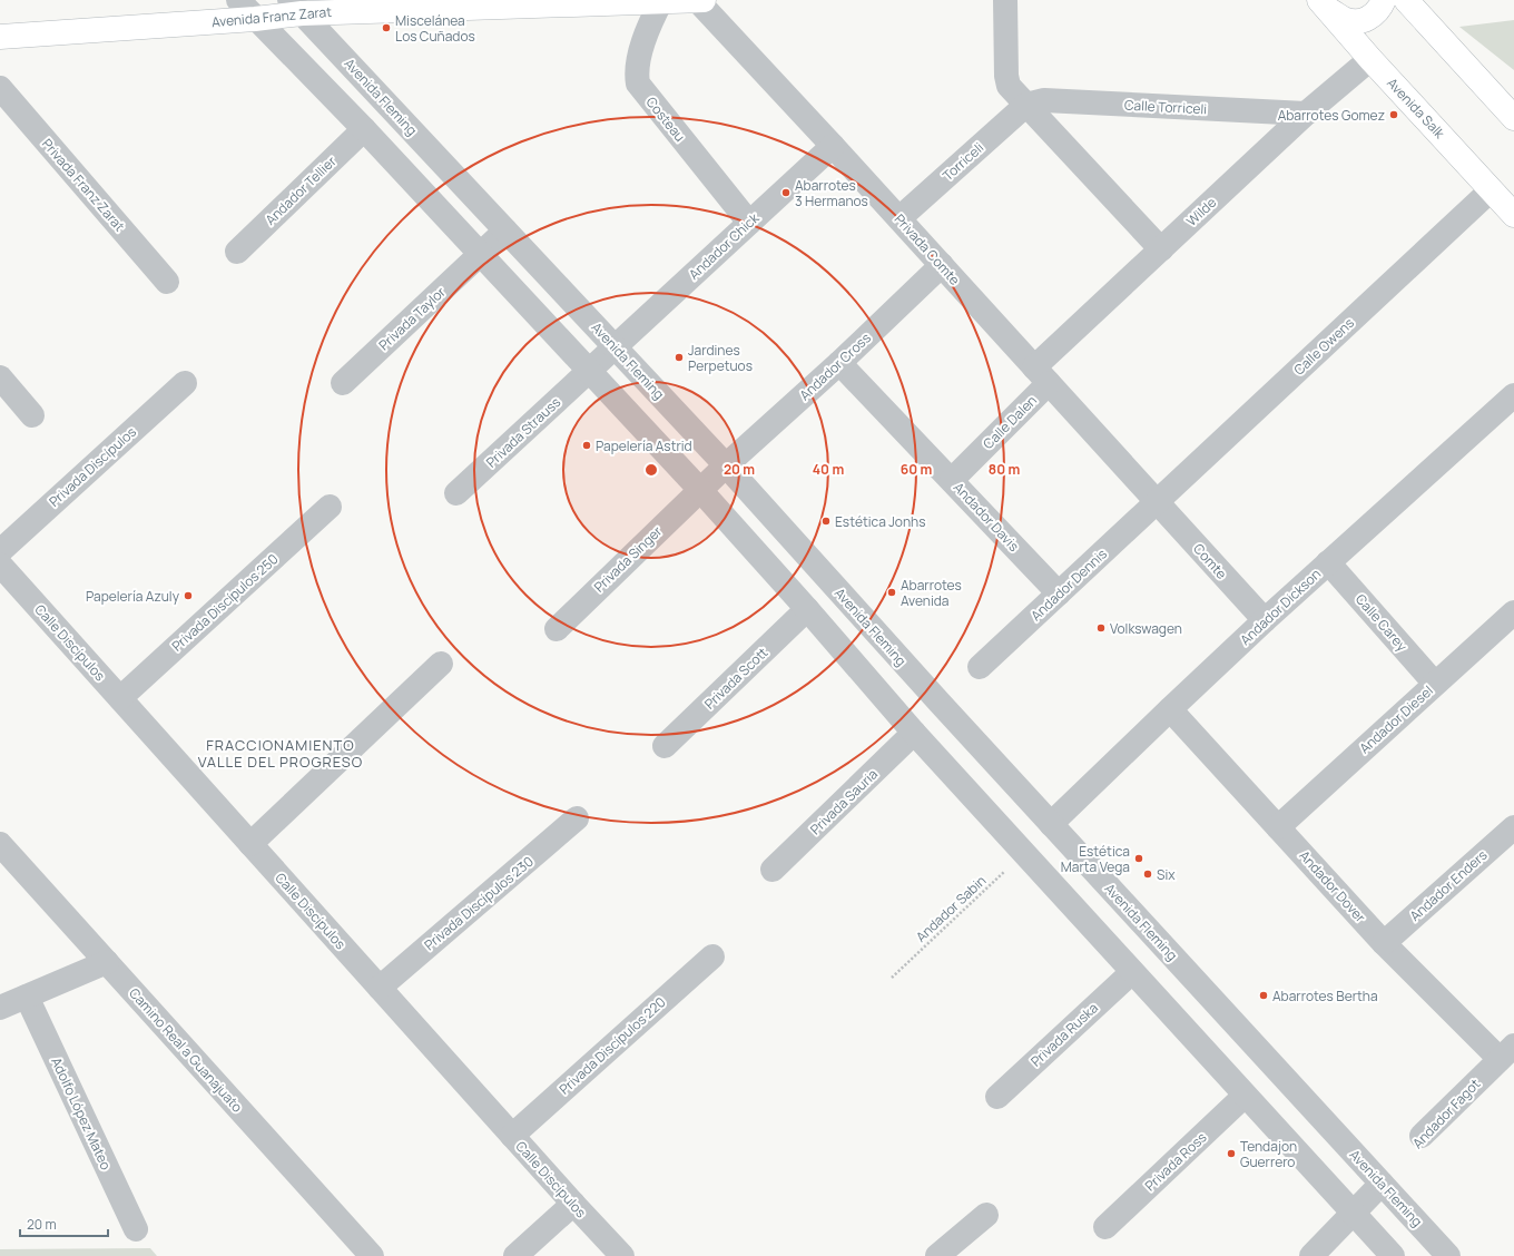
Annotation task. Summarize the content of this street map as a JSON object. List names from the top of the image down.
{
  "streets": {
    "main road": ["Avenida Franz Zarat", "Avenida Salk"],
    "street": [
      "Avenida Fleming",
      "Calle Torriceli",
      "Costeau",
      "Torriceli",
      "Privada Franz Zarat",
      "Andador Tellier",
      "Wilde",
      "Andador Chick",
      "Privada Comte",
      "Privada Taylor",
      "Calle Owens",
      "Andador Cross",
      "Calle Dalen",
      "Privada Strauss",
      "Privada Discípulos",
      "Andador Davis",
      "Privada Singer",
      "Comte",
      "Andador Dennis",
      "Privada Discípulos 250",
      "Andador Dickson",
      "Calle Carey",
      "Calle Discípulos",
      "Privada Scott",
      "Andador Diesel",
      "Privada Sauria",
      "Andador Enders",
      "Andador Dover",
      "Privada Discípulos 230",
      "Privada Ruska",
      "Privada Discípulos 220",
      "Camino Real a Guanajuato",
      "Adolfo López Mateo",
      "Andador Fagot",
      "Privada Ross"
    ],
    "path": ["Andador Sabin"]
  },
  "crossings": [
    ["Avenida Franz Zarat", "Avenida Fleming"],
    ["Avenida Franz Zarat", "Costeau"],
    ["Avenida Franz Zarat", "Privada Comte"],
    ["Avenida Fleming", "Andador Chick"],
    ["Avenida Fleming", "Privada Taylor"],
    ["Avenida Fleming", "Andador Cross"],
    ["Avenida Fleming", "Andador Dickson"],
    ["Calle Torriceli", "Torriceli"],
    ["Calle Torriceli", "Wilde"],
    ["Avenida Salk", "Wilde"],
    ["Avenida Salk", "Calle Owens"],
    ["Costeau", "Andador Chick"],
    ["Torriceli", "Privada Comte"],
    ["Wilde", "Privada Comte"],
    ["Wilde", "Calle Dalen"],
    ["Andador Chick", "Privada Comte"],
    ["Andador Chick", "Privada Strauss"],
    ["Privada Comte", "Calle Owens"],
    ["Privada Comte", "Andador Cross"],
    ["Privada Comte", "Calle Dalen"],
    ["Privada Comte", "Comte"],
    ["Privada Comte", "Andador Dennis"],
    ["Calle Owens", "Comte"],
    ["Calle Owens", "Andador Dennis"],
    ["Andador Cross", "Andador Davis"],
    ["Andador Cross", "Privada Singer"],
    ["Calle Dalen", "Andador Davis"],
    ["Andador Davis", "Andador Dennis"],
    ["Comte", "Andador Dennis"],
    ["Comte", "Andador Dickson"],
    ["Privada Discípulos 250", "Calle Discípulos"],
    ["Andador Dickson", "Calle Carey"],
    ["Andador Dickson", "Andador Dover"],
    ["Calle Carey", "Andador Diesel"],
    ["Calle Discípulos", "Privada Discípulos 230"],
    ["Calle Discípulos", "Privada Discípulos 220"],
    ["Andador Diesel", "Andador Dover"],
    ["Andador Enders", "Andador Dover"],
    ["Andador Dover", "Andador Fagot"]
  ],
  "districts": ["FRACCIONAMIENTO VALLE DEL PROGRESO"],
  "places": [
    "Miscelánea Los Cuñados",
    "Abarrotes Gomez",
    "Abarrotes 3 Hermanos",
    "Jardines Perpetuos",
    "Papelería Astrid",
    "Estética Jonhs",
    "Abarrotes Avenida",
    "Papelería Azuly",
    "Volkswagen",
    "Estética Marta Vega",
    "Six",
    "Abarrotes Bertha",
    "Tendajon Guerrero"
  ],
  "scale_bar": "20 m",
  "rings": [
    "20 m",
    "40 m",
    "60 m",
    "80 m"
  ]
}
